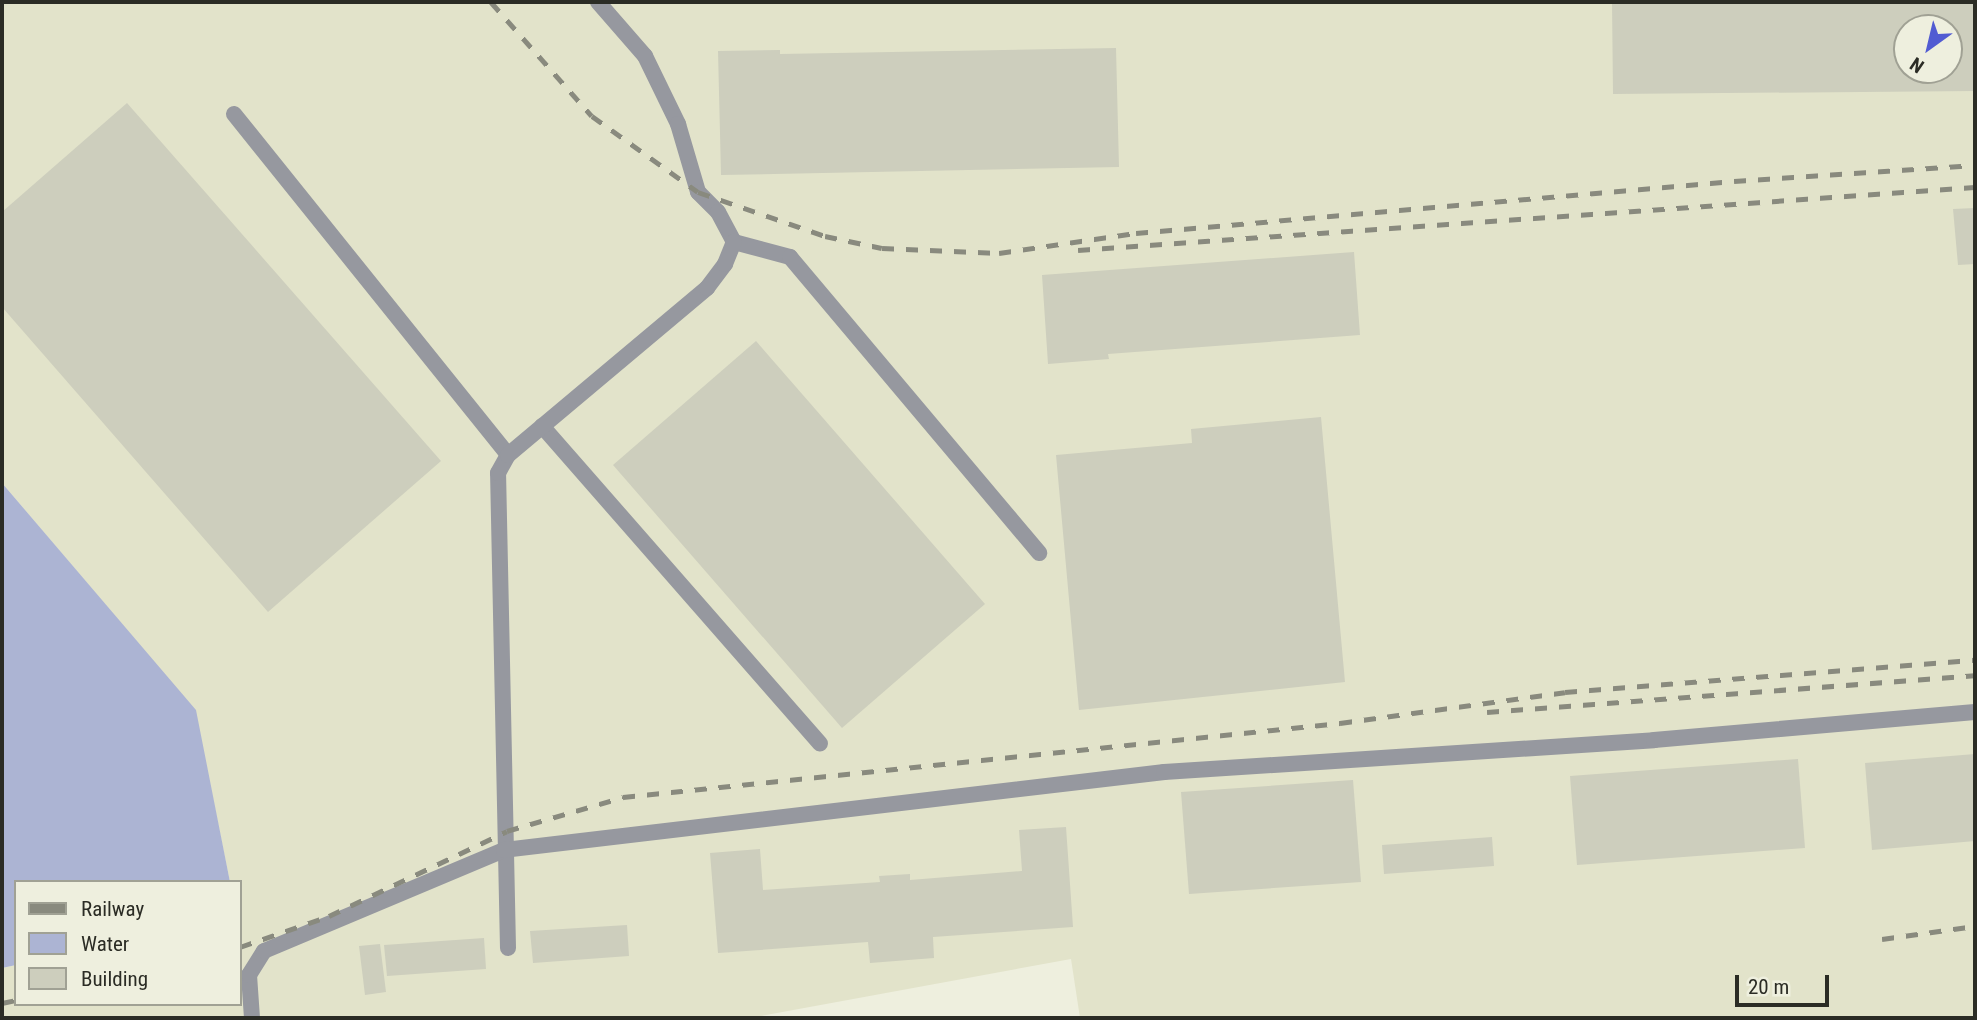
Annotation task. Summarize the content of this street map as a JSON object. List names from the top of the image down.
{
  "legend": ["Railway", "Water", "Building"],
  "scale_bar": "20 m",
  "north": "bottom left"
}
